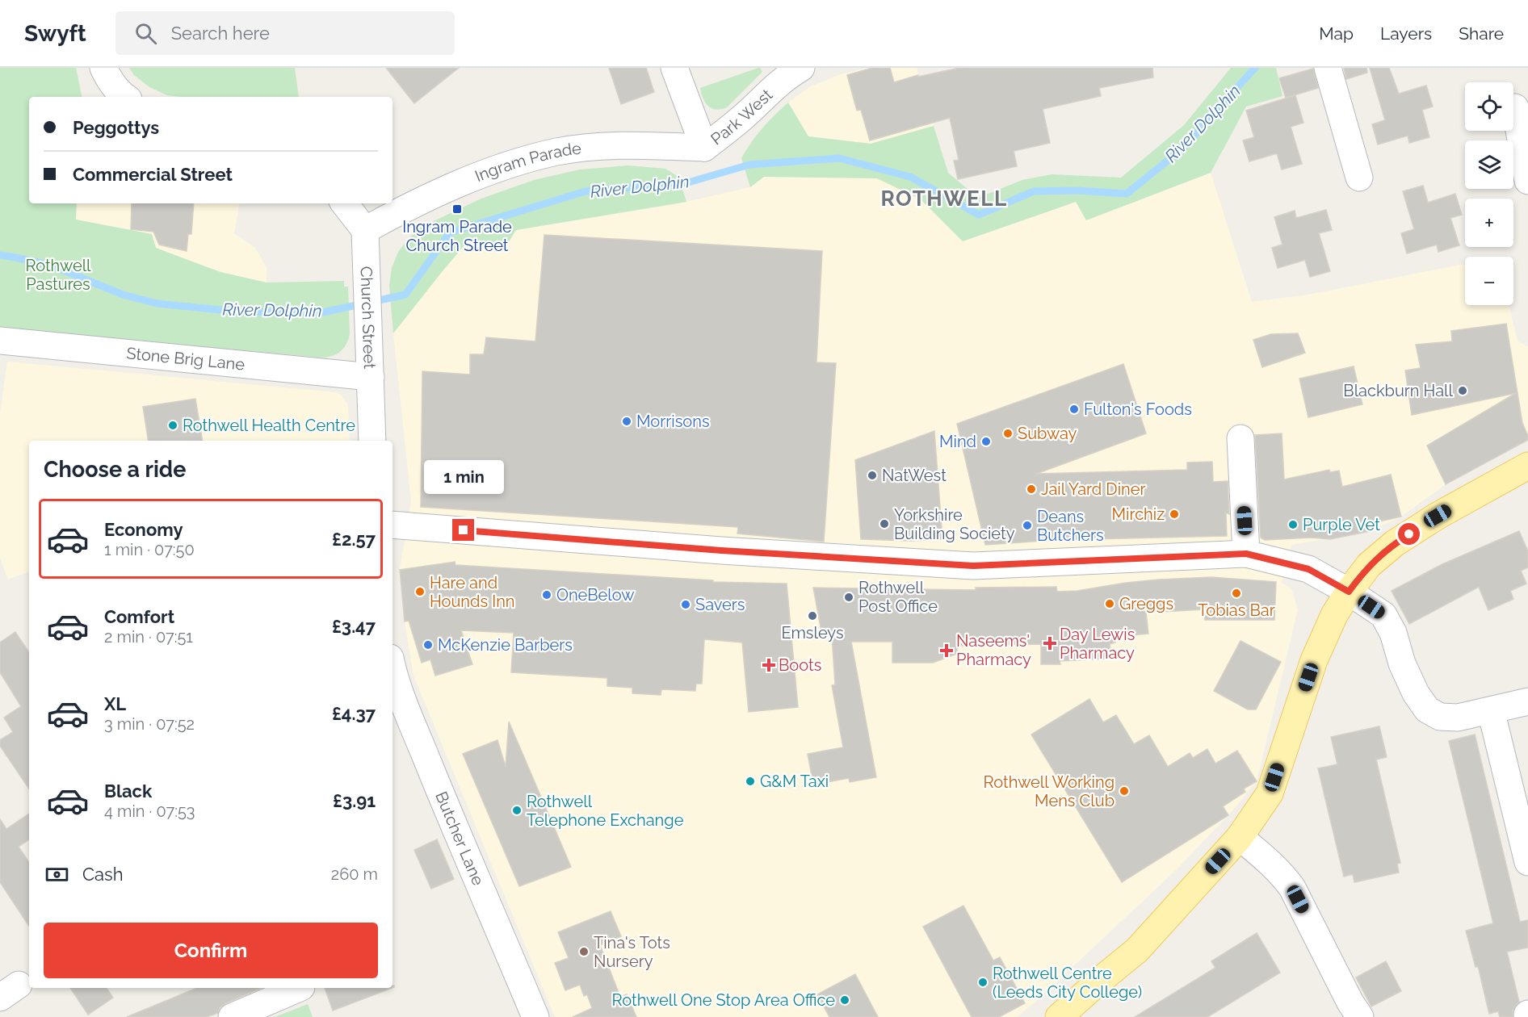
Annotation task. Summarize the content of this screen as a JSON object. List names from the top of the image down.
{
  "streets": {
    "street": [
      "Park West",
      "Ingram Parade",
      "Church Street",
      "Stone Brig Lane",
      "Butcher Lane"
    ]
  },
  "crossings": [
    ["Park West", "Ingram Parade"],
    ["Ingram Parade", "Church Street"],
    ["Church Street", "Stone Brig Lane"]
  ],
  "districts": ["ROTHWELL"],
  "water": ["River Dolphin"],
  "parks": ["Rothwell Pastures"],
  "places": {
    "transit": ["Ingram Parade Church Street"],
    "other": [
      "Blackburn Hall",
      "Fulton's Foods",
      "Morrisons",
      "Rothwell Health Centre",
      "Subway",
      "Mind",
      "NatWest",
      "Jail Yard Diner",
      "Mirchiz",
      "Yorkshire Building Society",
      "Purple Vet",
      "Deans Butchers",
      "Hare and Hounds Inn",
      "Tobias Bar",
      "OneBelow",
      "Rothwell Post Office",
      "Greggs",
      "Savers",
      "Emsleys",
      "McKenzie Barbers",
      "G&M Taxi",
      "Rothwell Working Mens Club",
      "Rothwell Telephone Exchange",
      "Tina's Tots Nursery",
      "Rothwell Centre (Leeds City College)",
      "Rothwell One Stop Area Office"
    ],
    "health": ["Day Lewis Pharmacy", "Naseems' Pharmacy", "Boots"]
  },
  "page": {
    "header": "Swyft",
    "search": "Search here",
    "nav": ["Map", "Layers", "Share"],
    "map_buttons": ["+", "−"],
    "banner": ["Peggottys", "Commercial Street"],
    "heading": "Choose a ride",
    "bubble": "1 min",
    "list": [
      {
        "name": "Economy",
        "note": "1 min · 07:50",
        "value": "£2.57"
      },
      {
        "name": "Comfort",
        "note": "2 min · 07:51",
        "value": "£3.47"
      },
      {
        "name": "XL",
        "note": "3 min · 07:52",
        "value": "£4.37"
      },
      {
        "name": "Black",
        "note": "4 min · 07:53",
        "value": "£3.91"
      }
    ],
    "pay": ["Cash", "260 m"],
    "buttons": "Confirm"
  }
}
